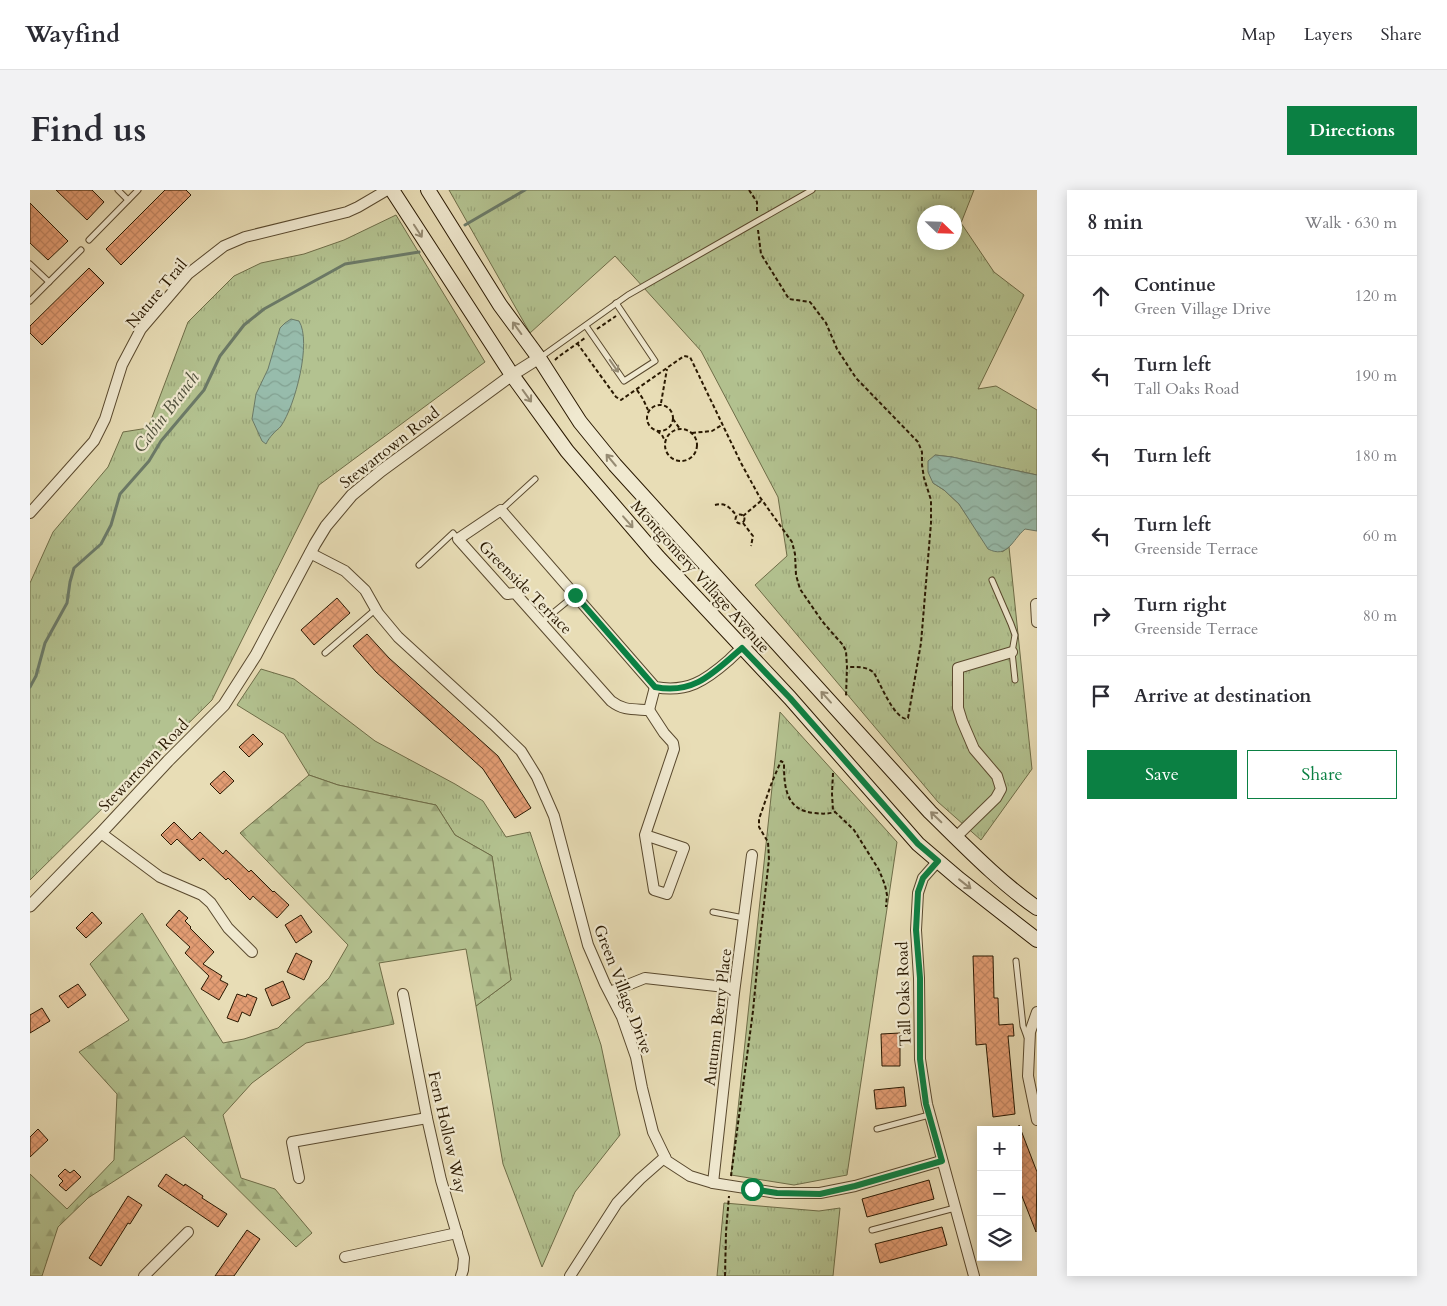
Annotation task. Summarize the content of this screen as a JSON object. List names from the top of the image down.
{
  "streets": {
    "main road": ["Montgomery Village Avenue"],
    "street": [
      "Nature Trail",
      "Stewartown Road",
      "Greenside Terrace",
      "Green Village Drive",
      "Tall Oaks Road",
      "Autumn Berry Place",
      "Fern Hollow Way"
    ]
  },
  "crossings": [
    ["Stewartown Road", "Montgomery Village Avenue"],
    ["Stewartown Road", "Green Village Drive"],
    ["Montgomery Village Avenue", "Tall Oaks Road"],
    ["Green Village Drive", "Tall Oaks Road"],
    ["Green Village Drive", "Autumn Berry Place"]
  ],
  "water": ["Cabin Branch"],
  "north": "bottom right",
  "page": {
    "header": "Wayfind",
    "nav": ["Map", "Layers", "Share"],
    "title": "Find us",
    "buttons": [
      "Directions",
      ["Save", "Share"]
    ],
    "heading": ["8 min", "Walk · 630 m"],
    "list": [
      ["Continue", "Green Village Drive", "120 m"],
      ["Turn left", "Tall Oaks Road", "190 m"],
      ["Turn left", "180 m"],
      ["Turn left", "Greenside Terrace", "60 m"],
      ["Turn right", "Greenside Terrace", "80 m"],
      "Arrive at destination"
    ],
    "map_buttons": ["+", "−"]
  }
}
